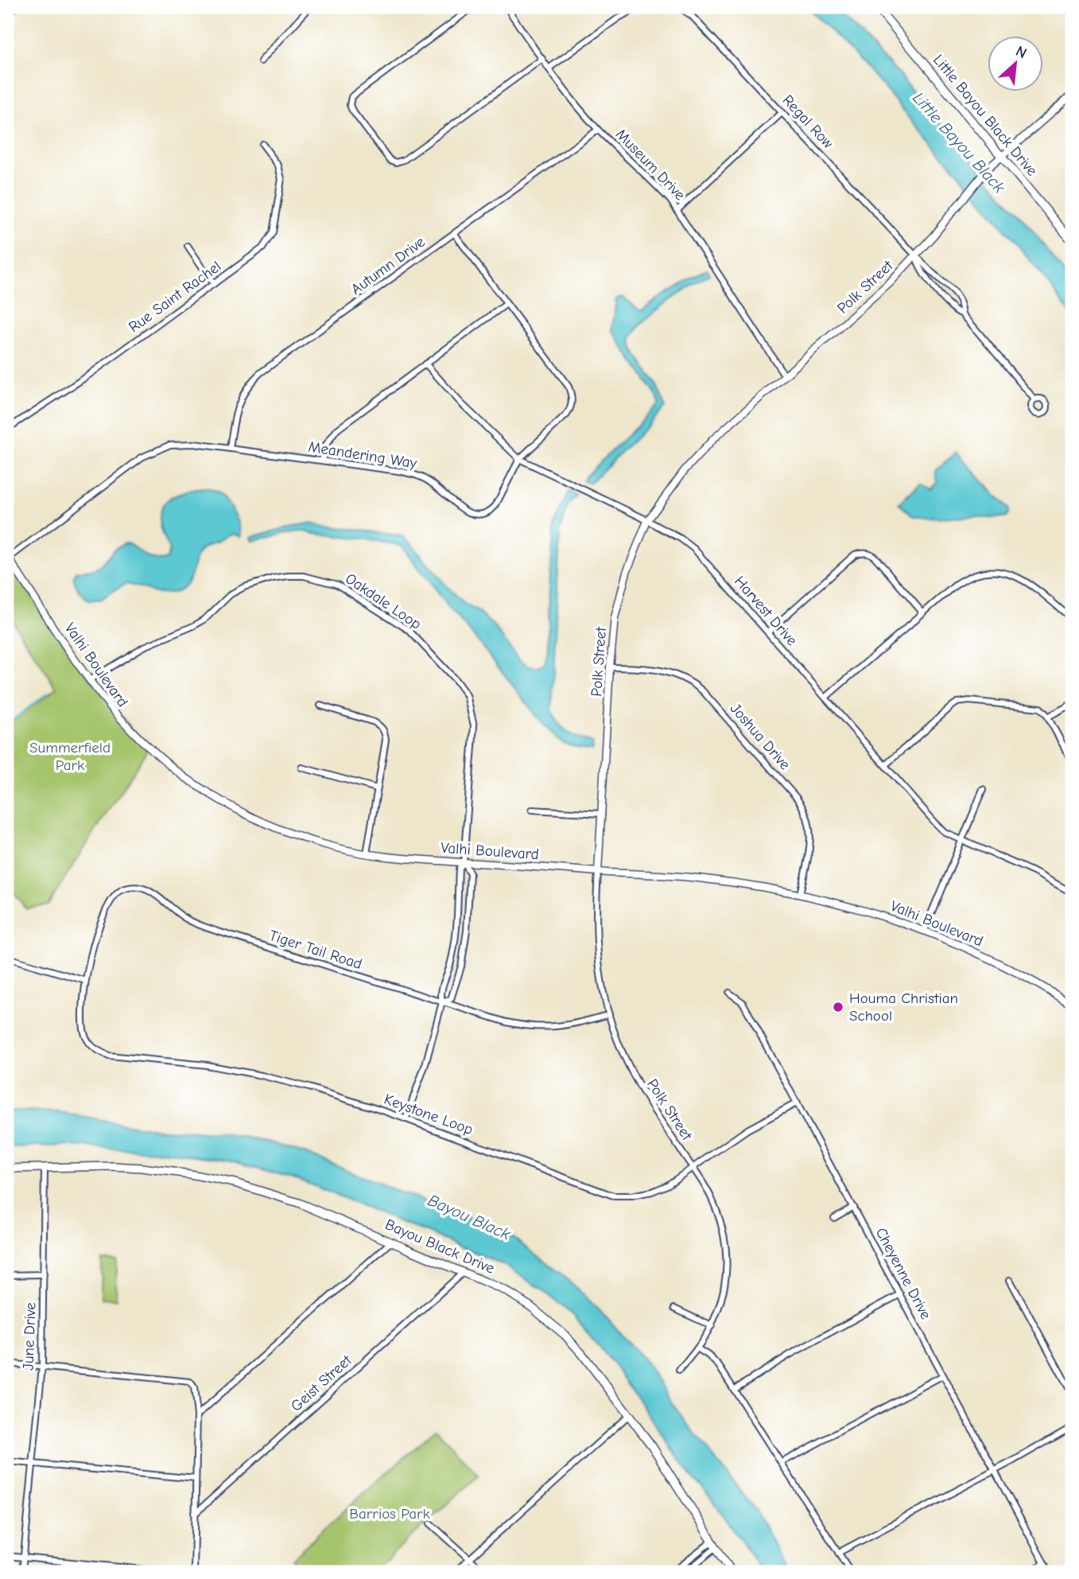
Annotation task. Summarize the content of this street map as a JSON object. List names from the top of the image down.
{
  "streets": {
    "main road": ["Little Bayou Black Drive", "Bayou Black Drive"],
    "street": [
      "Regal Row",
      "Museum Drive",
      "Autumn Drive",
      "Polk Street",
      "Rue Saint Rachel",
      "Meandering Way",
      "Oakdale Loop",
      "Harvest Drive",
      "Valhi Boulevard",
      "Joshua Drive",
      "Tiger Tail Road",
      "Keystone Loop",
      "Cheyenne Drive",
      "June Drive",
      "Geist Street"
    ]
  },
  "crossings": [
    ["Little Bayou Black Drive", "Polk Street"],
    ["Regal Row", "Polk Street"],
    ["Museum Drive", "Autumn Drive"],
    ["Museum Drive", "Polk Street"],
    ["Autumn Drive", "Meandering Way"],
    ["Polk Street", "Harvest Drive"],
    ["Polk Street", "Valhi Boulevard"],
    ["Polk Street", "Joshua Drive"],
    ["Polk Street", "Tiger Tail Road"],
    ["Polk Street", "Keystone Loop"],
    ["Meandering Way", "Harvest Drive"],
    ["Meandering Way", "Valhi Boulevard"],
    ["Oakdale Loop", "Valhi Boulevard"],
    ["Valhi Boulevard", "Joshua Drive"],
    ["Tiger Tail Road", "Keystone Loop"],
    ["Keystone Loop", "Cheyenne Drive"],
    ["Bayou Black Drive", "June Drive"],
    ["Bayou Black Drive", "Geist Street"]
  ],
  "water": ["Little Bayou Black", "Bayou Black"],
  "parks": ["Summerfield Park", "Barrios Park"],
  "places": ["Houma Christian School"],
  "north": "top right"
}
